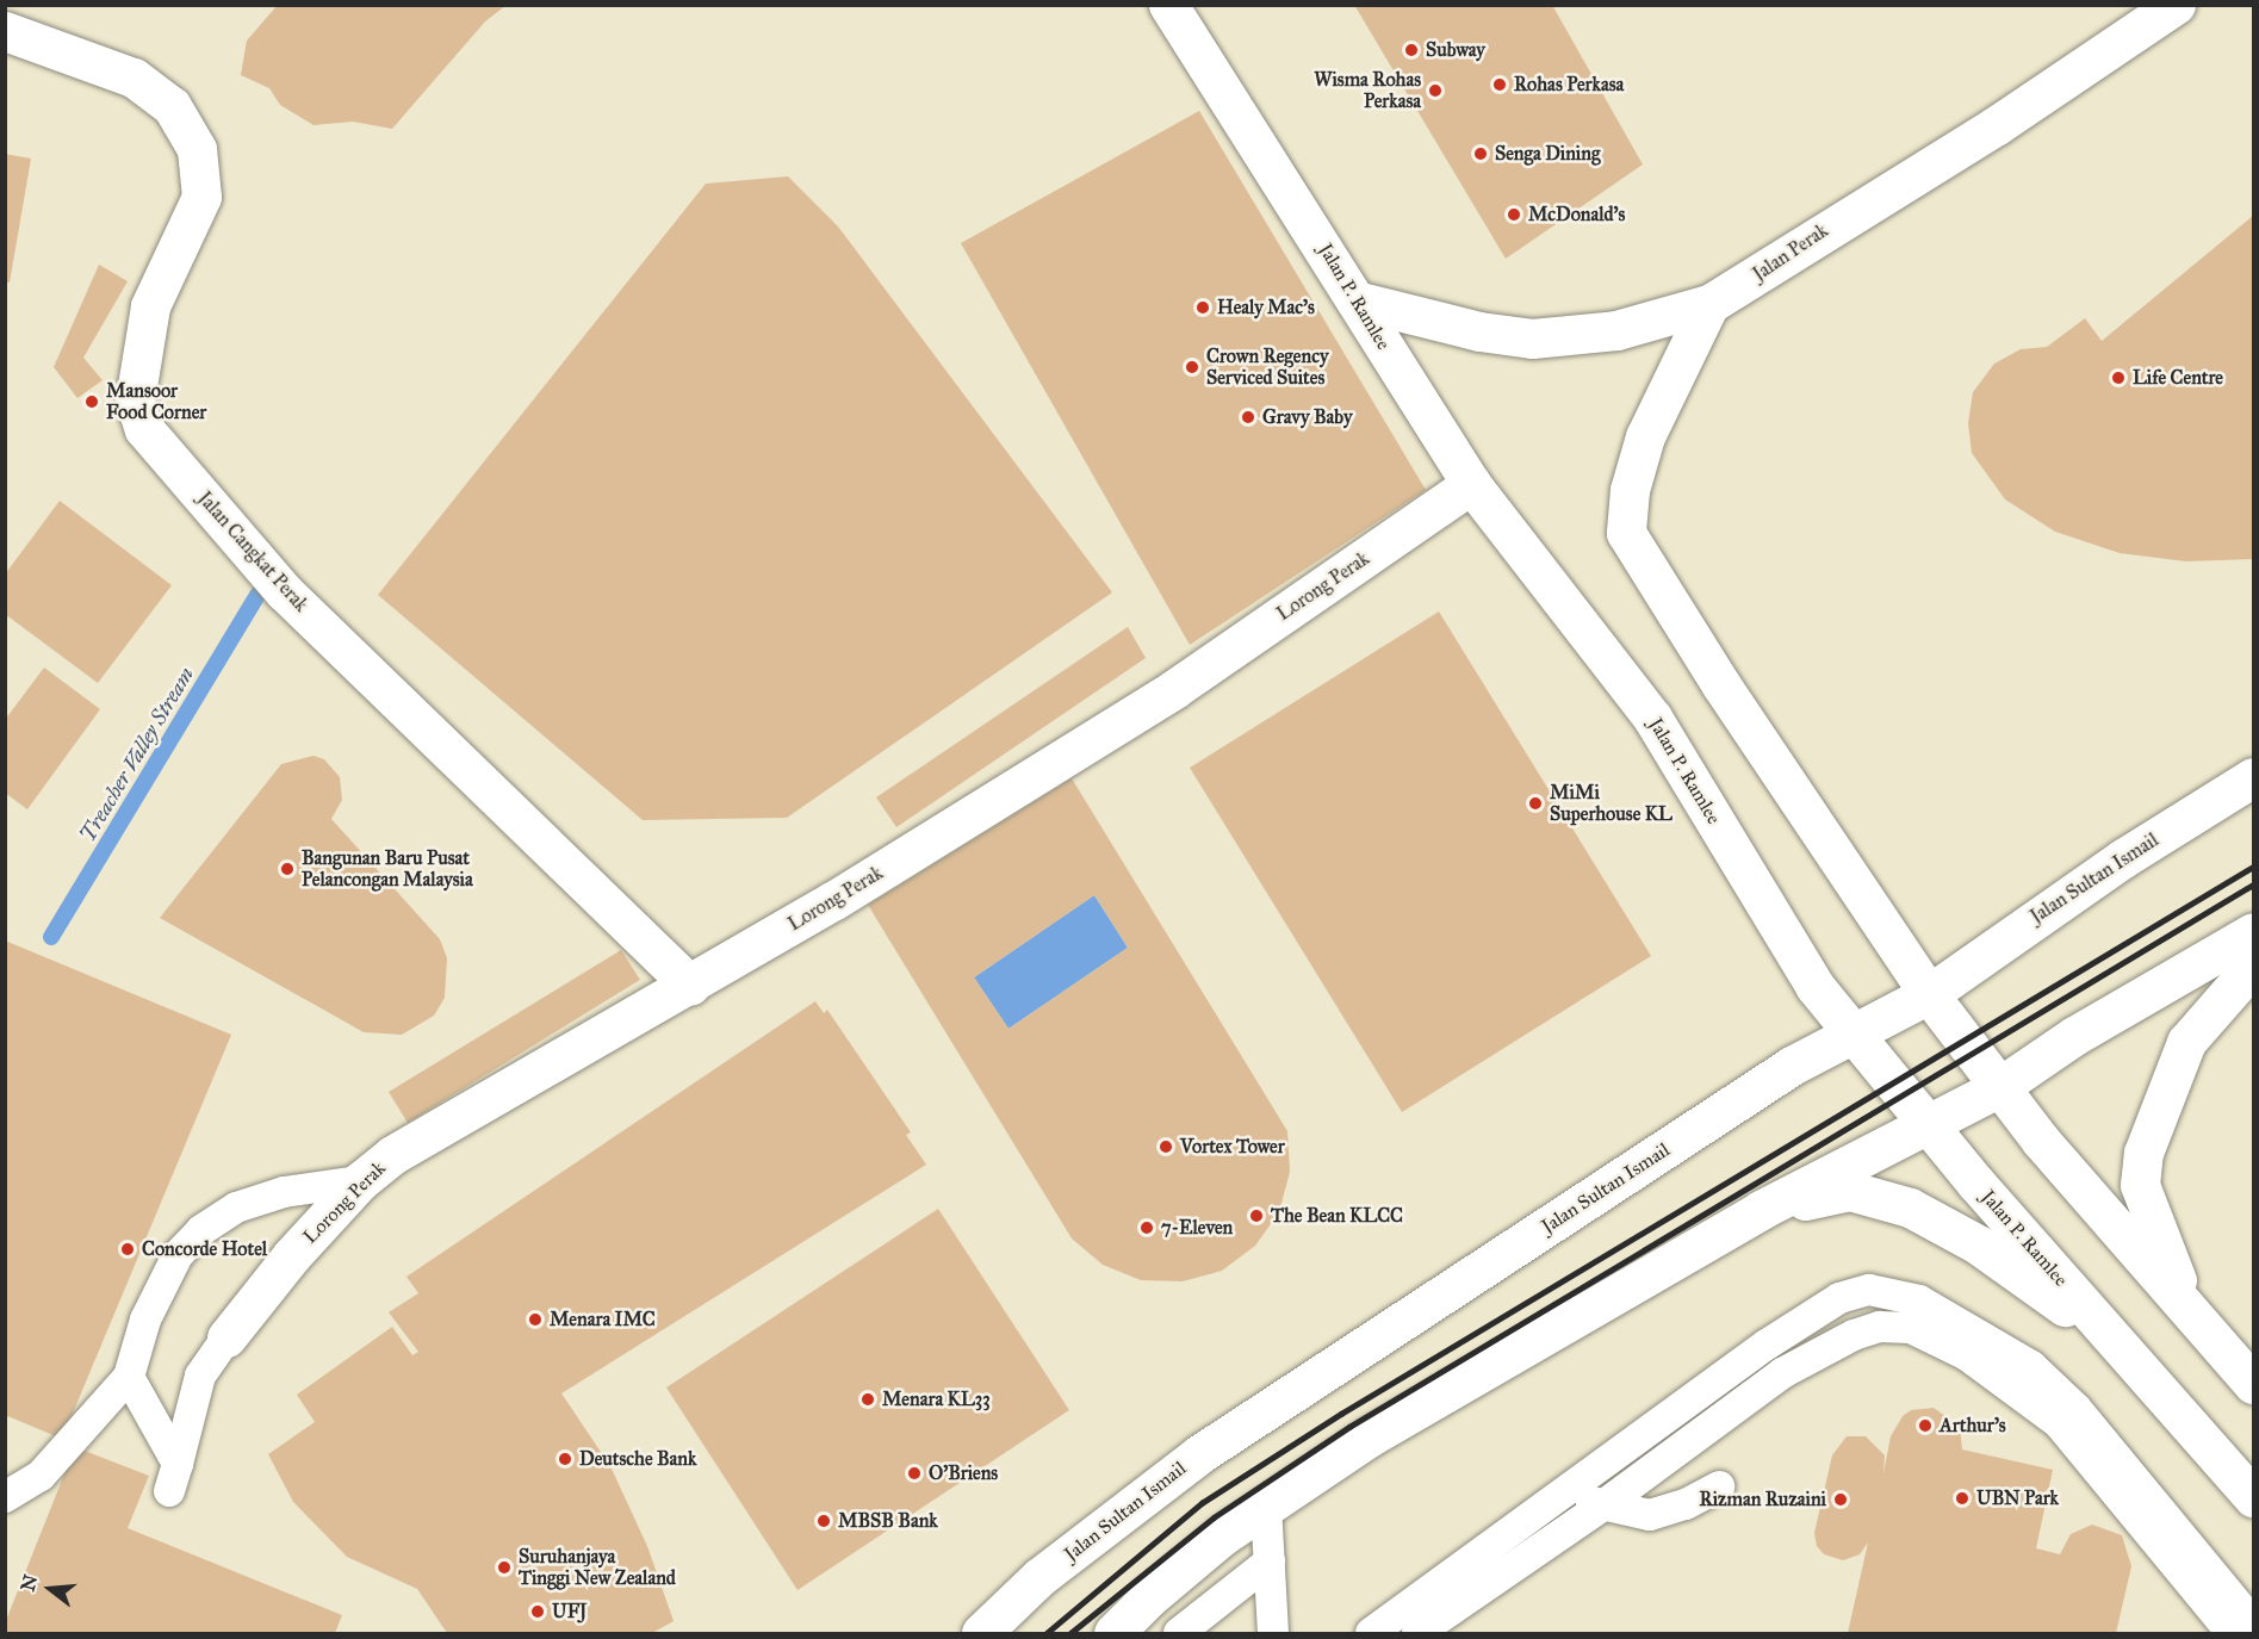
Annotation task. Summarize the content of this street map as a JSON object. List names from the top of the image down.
{
  "streets": {
    "street": [
      "Jalan Perak",
      "Jalan P. Ramlee",
      "Jalan Cangkat Perak",
      "Lorong Perak",
      "Jalan Sultan Ismail"
    ]
  },
  "crossings": [
    ["Jalan Perak", "Jalan P. Ramlee"],
    ["Jalan P. Ramlee", "Lorong Perak"],
    ["Jalan P. Ramlee", "Jalan Sultan Ismail"],
    ["Jalan Cangkat Perak", "Lorong Perak"]
  ],
  "water": ["Treacher Valley Stream"],
  "places": [
    "Subway",
    "Rohas Perkasa",
    "Wisma Rohas Perkasa",
    "Senga Dining",
    "McDonald's",
    "Healy Mac's",
    "Crown Regency Serviced Suites",
    "Life Centre",
    "Mansoor Food Corner",
    "Gravy Baby",
    "MiMi Superhouse KL",
    "Bangunan Baru Pusat Pelancongan Malaysia",
    "Vortex Tower",
    "The Bean KLCC",
    "7-Eleven",
    "Concorde Hotel",
    "Menara IMC",
    "Menara KL33",
    "Arthur's",
    "Deutsche Bank",
    "O'Briens",
    "UBN Park",
    "Rizman Ruzaini",
    "MBSB Bank",
    "Suruhanjaya Tinggi New Zealand",
    "UFJ"
  ],
  "north": "left"
}
